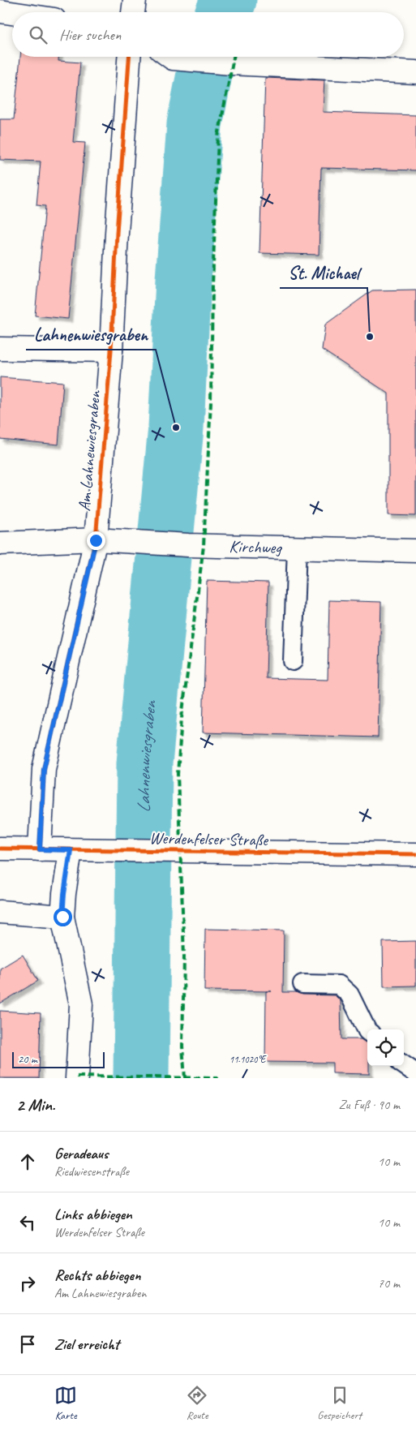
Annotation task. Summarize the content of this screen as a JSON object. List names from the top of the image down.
{
  "streets": {
    "street": ["Am Lahnewiesgraben", "Kirchweg", "Werdenfelser Straße"]
  },
  "crossings": [
    ["Am Lahnewiesgraben", "Kirchweg"],
    ["Am Lahnewiesgraben", "Werdenfelser Straße"]
  ],
  "water": ["Lahnenwiesgraben"],
  "places": ["St. Michael", "Lahnenwiesgraben"],
  "scale_bar": "20 m",
  "page": {
    "search": "Hier suchen",
    "scale": "20 m",
    "heading": ["2 Min.", "Zu Fuß · 90 m"],
    "list": [
      ["Geradeaus", "Riedwiesenstraße", "10 m"],
      ["Links abbiegen", "Werdenfelser Straße", "10 m"],
      ["Rechts abbiegen", "Am Lahnewiesgraben", "70 m"],
      "Ziel erreicht"
    ],
    "nav": ["Karte", "Route", "Gespeichert"]
  },
  "coordinates": ["11.1020°E"]
}
